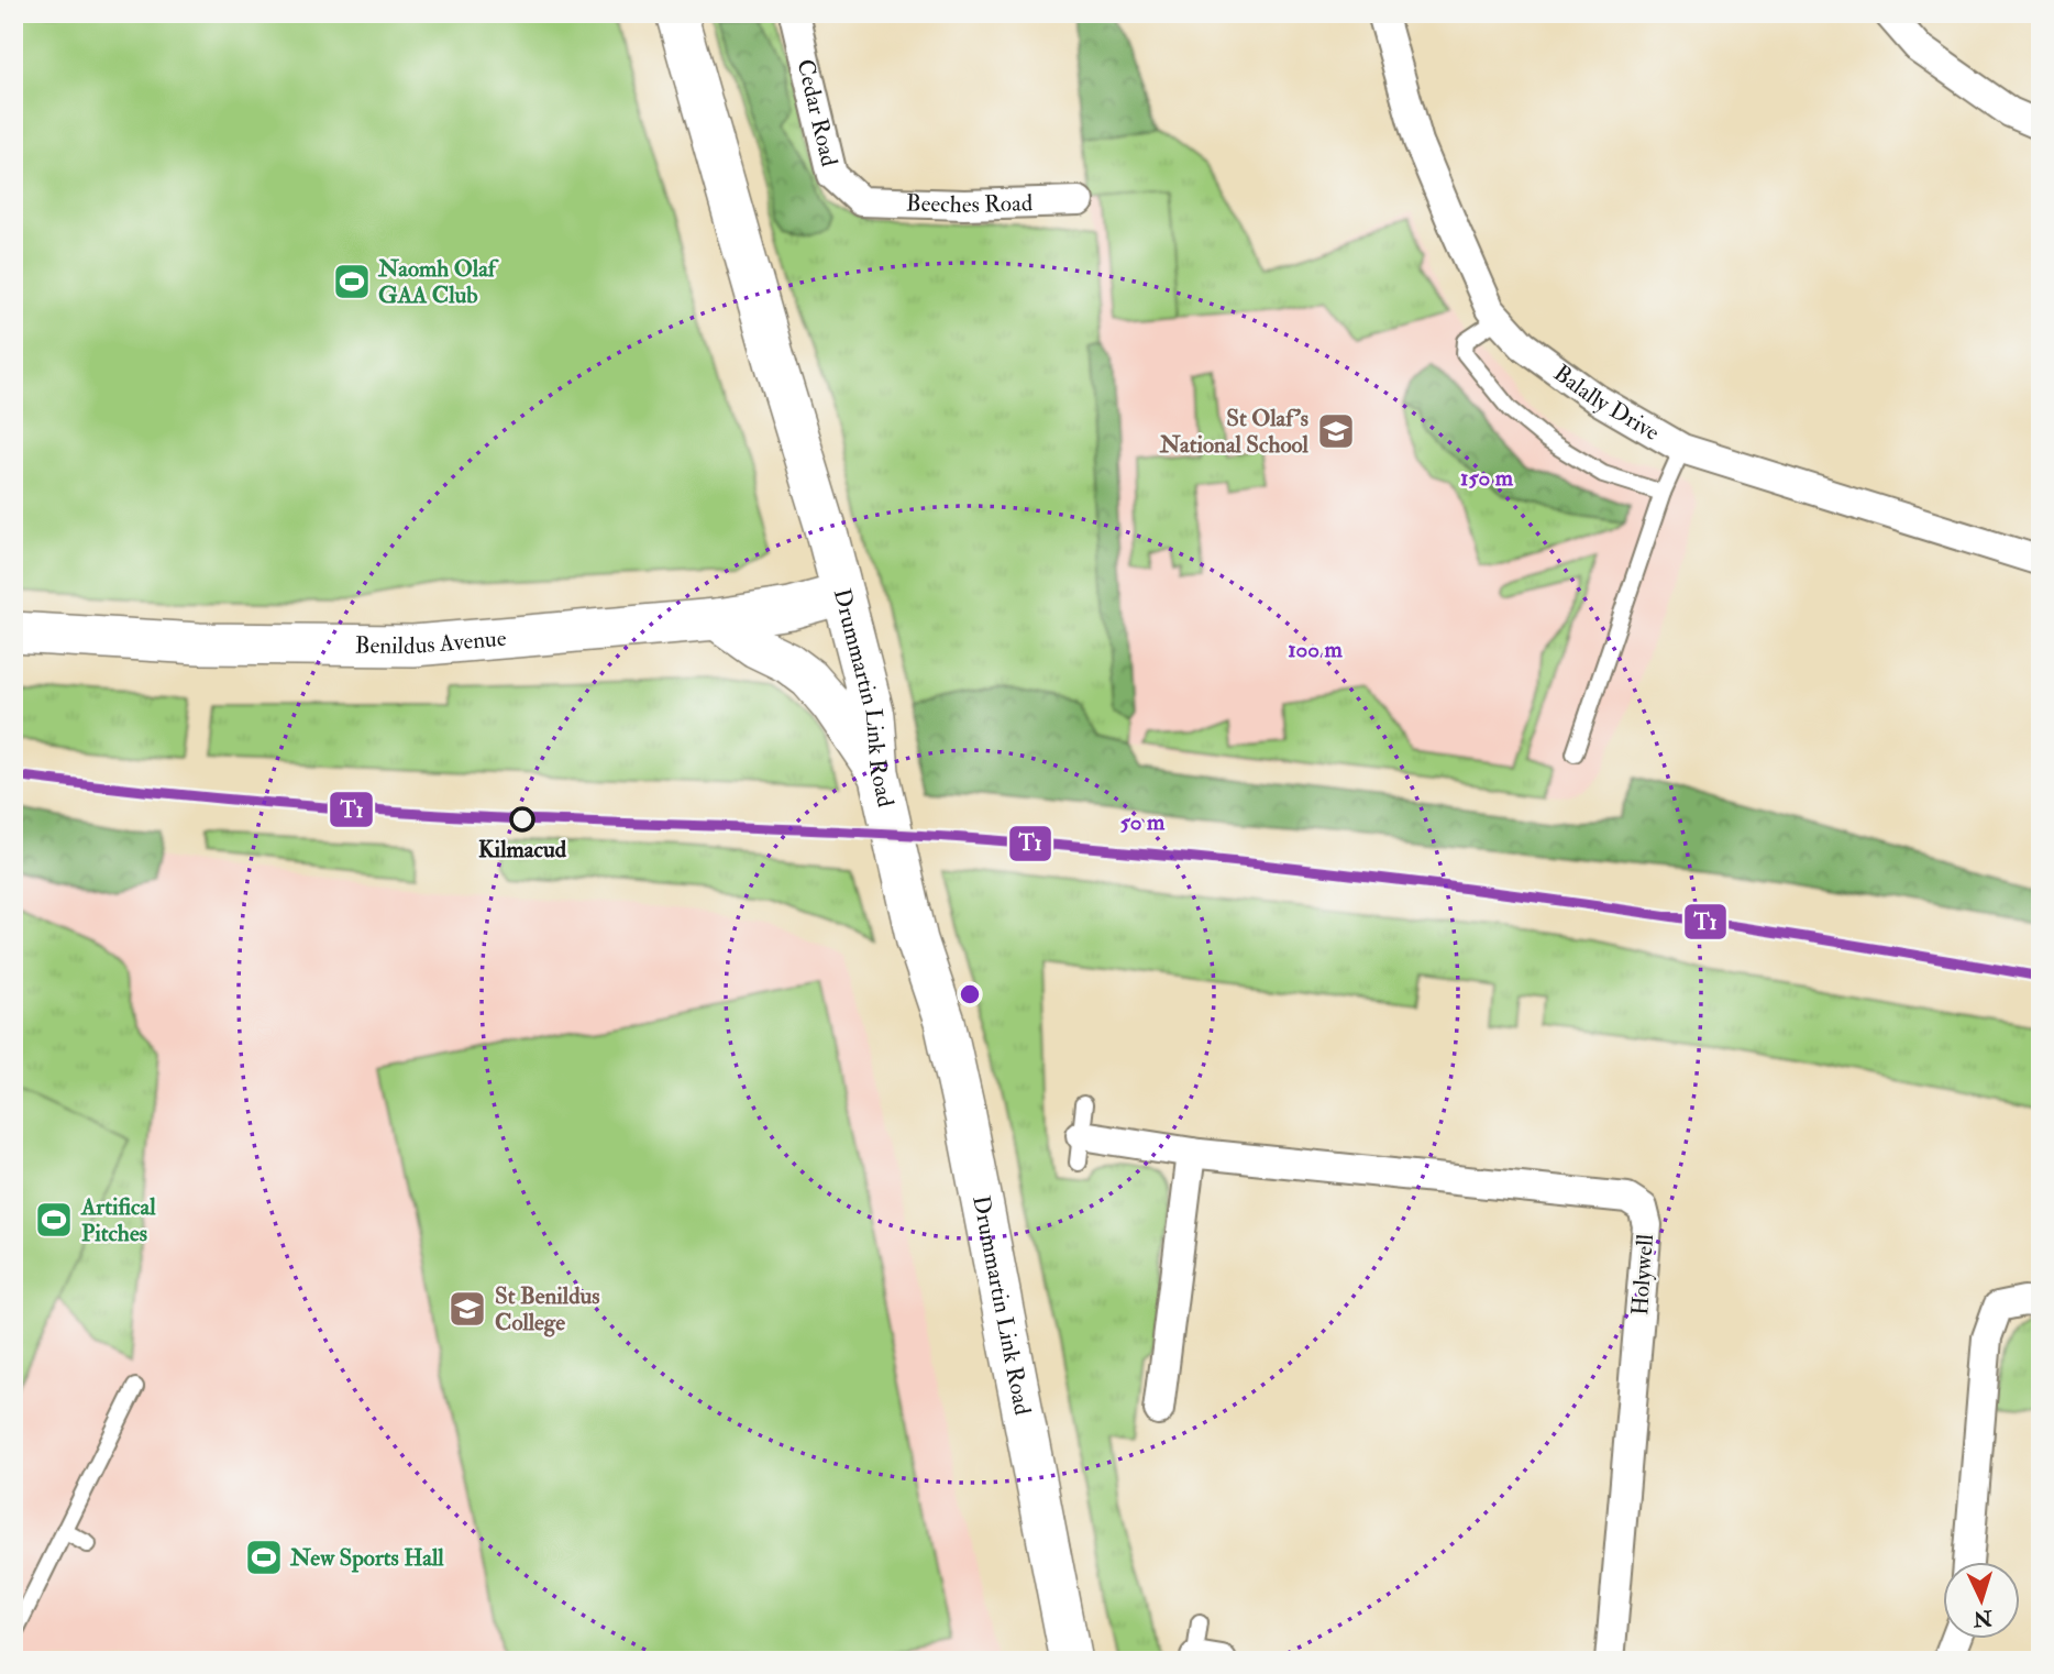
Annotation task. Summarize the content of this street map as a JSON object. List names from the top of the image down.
{
  "streets": {
    "main road": ["Benildus Avenue", "Drummartin Link Road"],
    "street": [
      "Cedar Road",
      "Beeches Road",
      "Balally Drive",
      "Holywell"
    ]
  },
  "crossings": [
    ["Cedar Road", "Beeches Road"],
    ["Benildus Avenue", "Drummartin Link Road"]
  ],
  "places": {
    "sports": ["Naomh Olaf GAA Club", "Artifical Pitches", "New Sports Hall"],
    "school or university": ["St Olaf's National School", "St Benildus College"],
    "other": ["Kilmacud"]
  },
  "lines": ["transit line T1"],
  "north": "bottom",
  "rings": ["150 m", "100 m", "50 m"]
}
